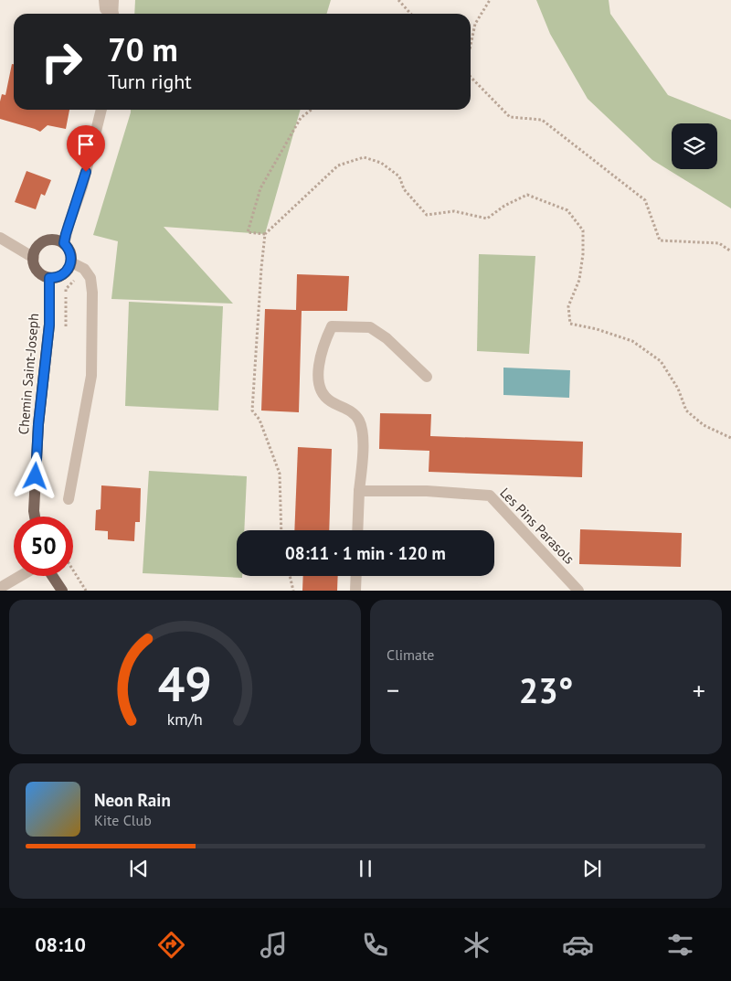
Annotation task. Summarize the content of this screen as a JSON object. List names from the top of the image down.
{
  "streets": {
    "main road": ["Chemin Saint-Joseph"],
    "street": ["Les Pins Parasols"]
  },
  "page": {
    "turn": ["70 m", "Turn right"],
    "limit": "50",
    "trip": "08:11 · 1 min · 120 m",
    "tile": "Climate",
    "heat": ["−", "23°", "+"],
    "song": ["Neon Rain", "Kite Club"],
    "tabs": "08:10",
    "gauge": ["49", "km/h"]
  }
}
